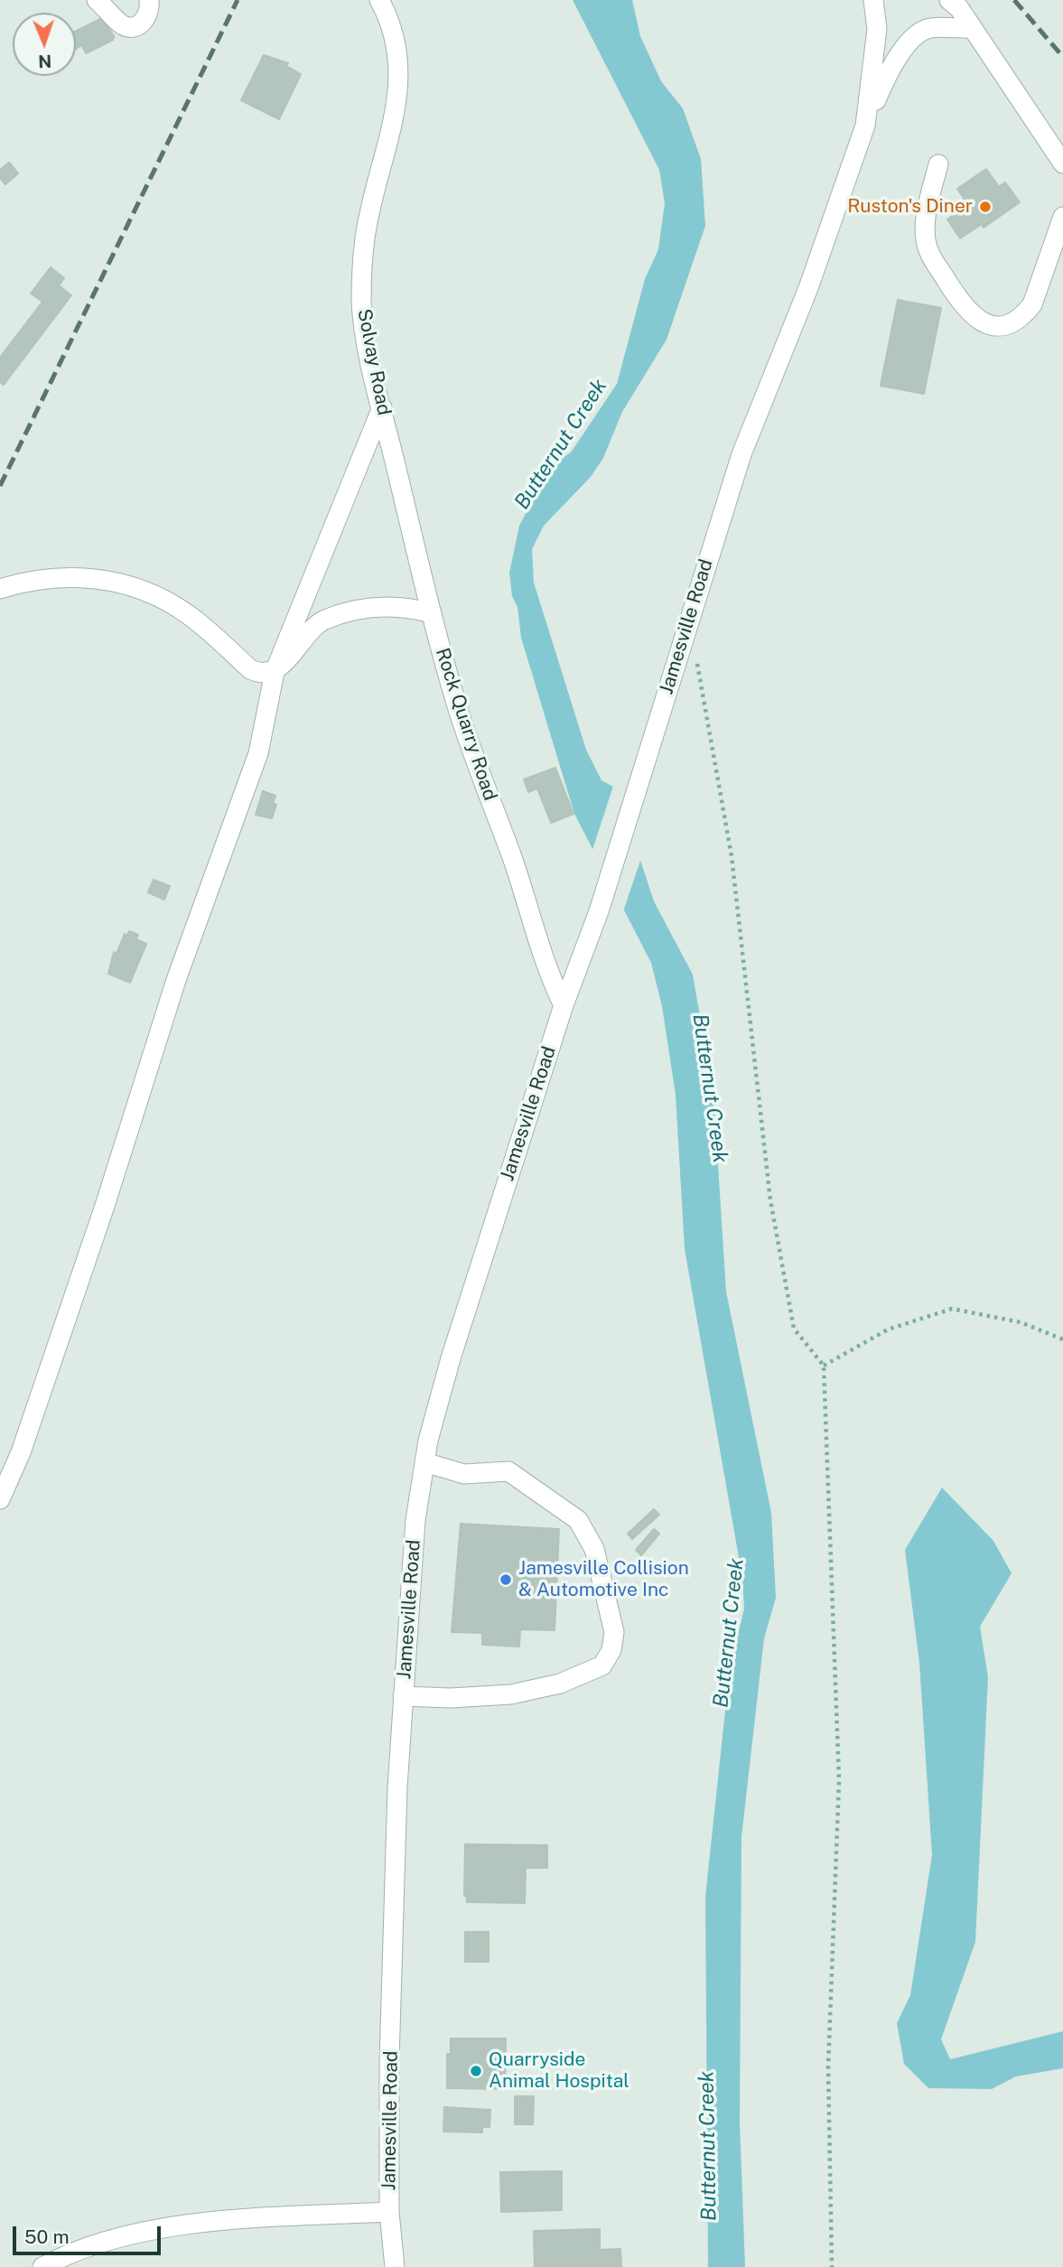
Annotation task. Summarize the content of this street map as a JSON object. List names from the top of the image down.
{
  "streets": {
    "street": ["Solvay Road", "Jamesville Road", "Rock Quarry Road"]
  },
  "crossings": [
    ["Solvay Road", "Rock Quarry Road"],
    ["Jamesville Road", "Rock Quarry Road"]
  ],
  "water": ["Butternut Creek"],
  "places": ["Ruston's Diner", "Jamesville Collision & Automotive Inc", "Quarryside Animal Hospital"],
  "scale_bar": "50 m",
  "north": "bottom"
}
